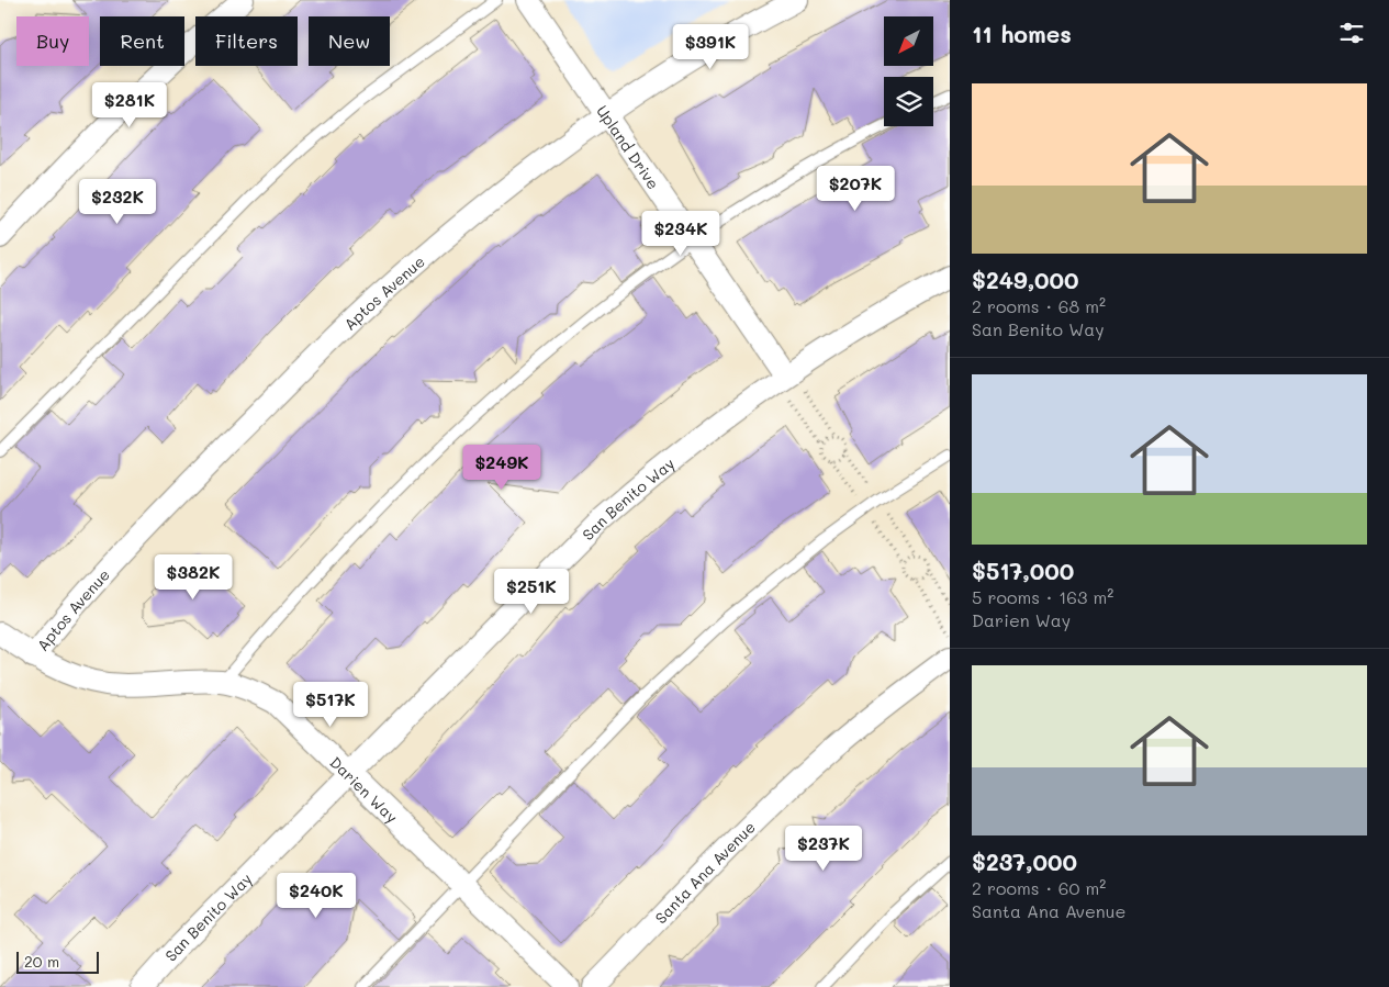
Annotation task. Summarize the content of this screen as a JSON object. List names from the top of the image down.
{
  "streets": {
    "street": [
      "Upland Drive",
      "Aptos Avenue",
      "San Benito Way",
      "Darien Way",
      "Santa Ana Avenue"
    ]
  },
  "crossings": [
    ["Upland Drive", "Aptos Avenue"],
    ["Upland Drive", "San Benito Way"],
    ["Aptos Avenue", "Darien Way"],
    ["San Benito Way", "Darien Way"]
  ],
  "scale_bar": "20 m",
  "north": "bottom left",
  "page": {
    "heading": "11 homes",
    "chip": [
      "Buy",
      "Rent",
      "Filters",
      "New"
    ],
    "price": [
      "$391K",
      "$281K",
      "$207K",
      "$232K",
      "$234K",
      "$249K",
      "$382K",
      "$251K",
      "$517K",
      "$237K",
      "$240K"
    ],
    "list": [
      {
        "name": "$249,000",
        "note": "2 rooms · 68 m² · San Benito Way"
      },
      {
        "name": "$517,000",
        "note": "5 rooms · 163 m² · Darien Way"
      },
      {
        "name": "$237,000",
        "note": "2 rooms · 60 m² · Santa Ana Avenue"
      }
    ],
    "scale": "20 m"
  }
}
